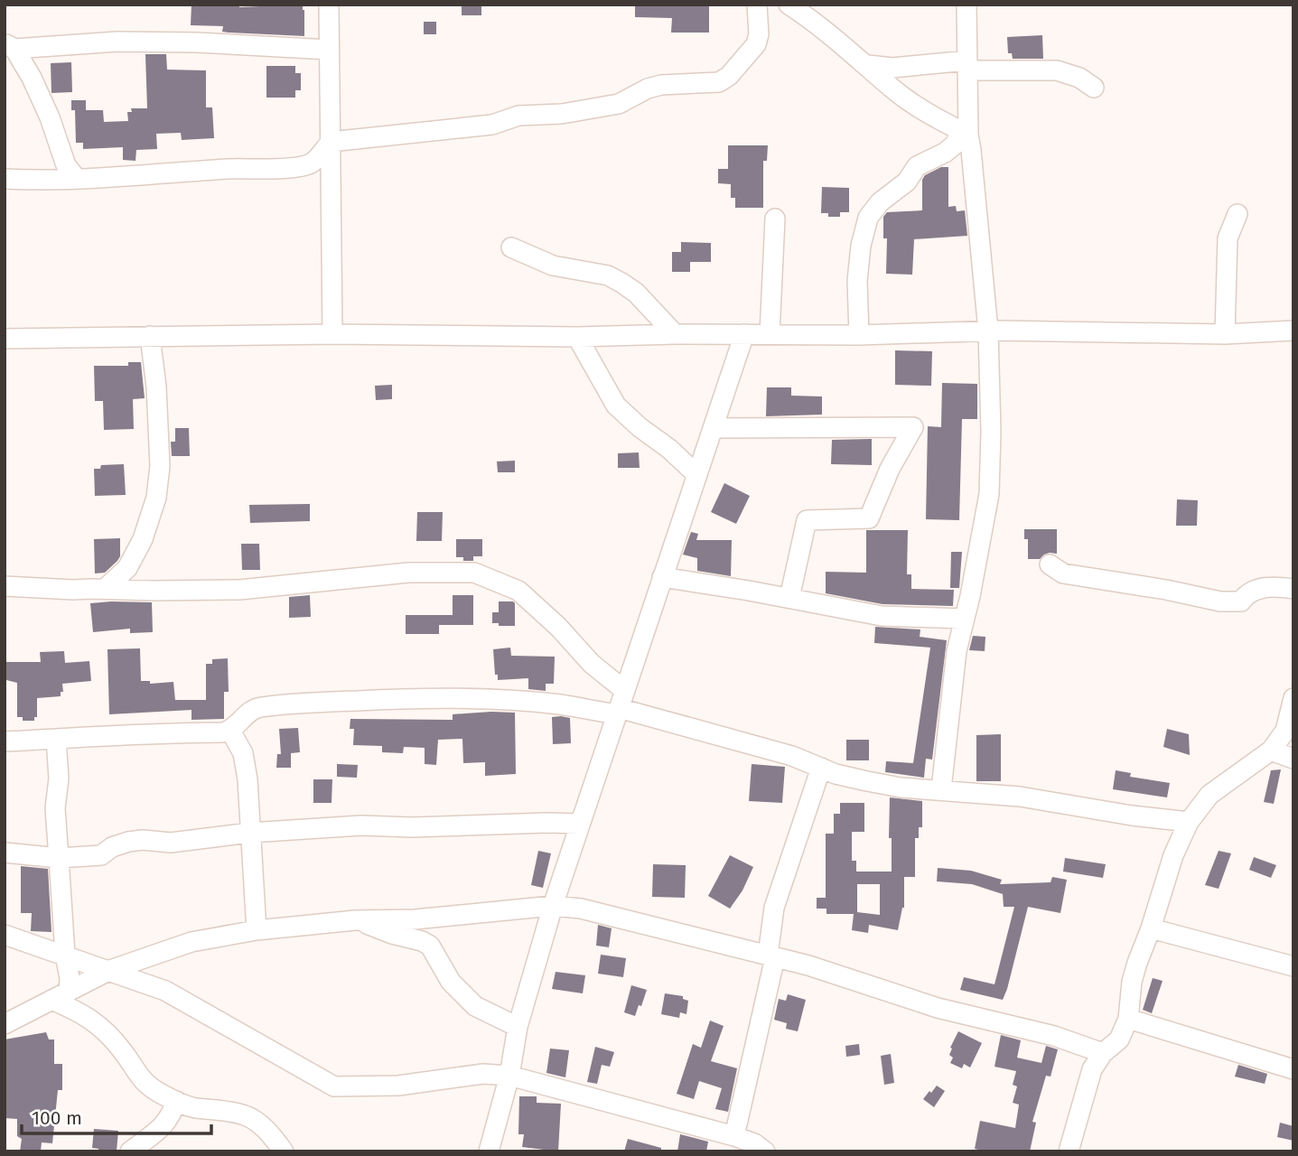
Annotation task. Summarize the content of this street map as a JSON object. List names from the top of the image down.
{
  "scale_bar": "100 m"
}
